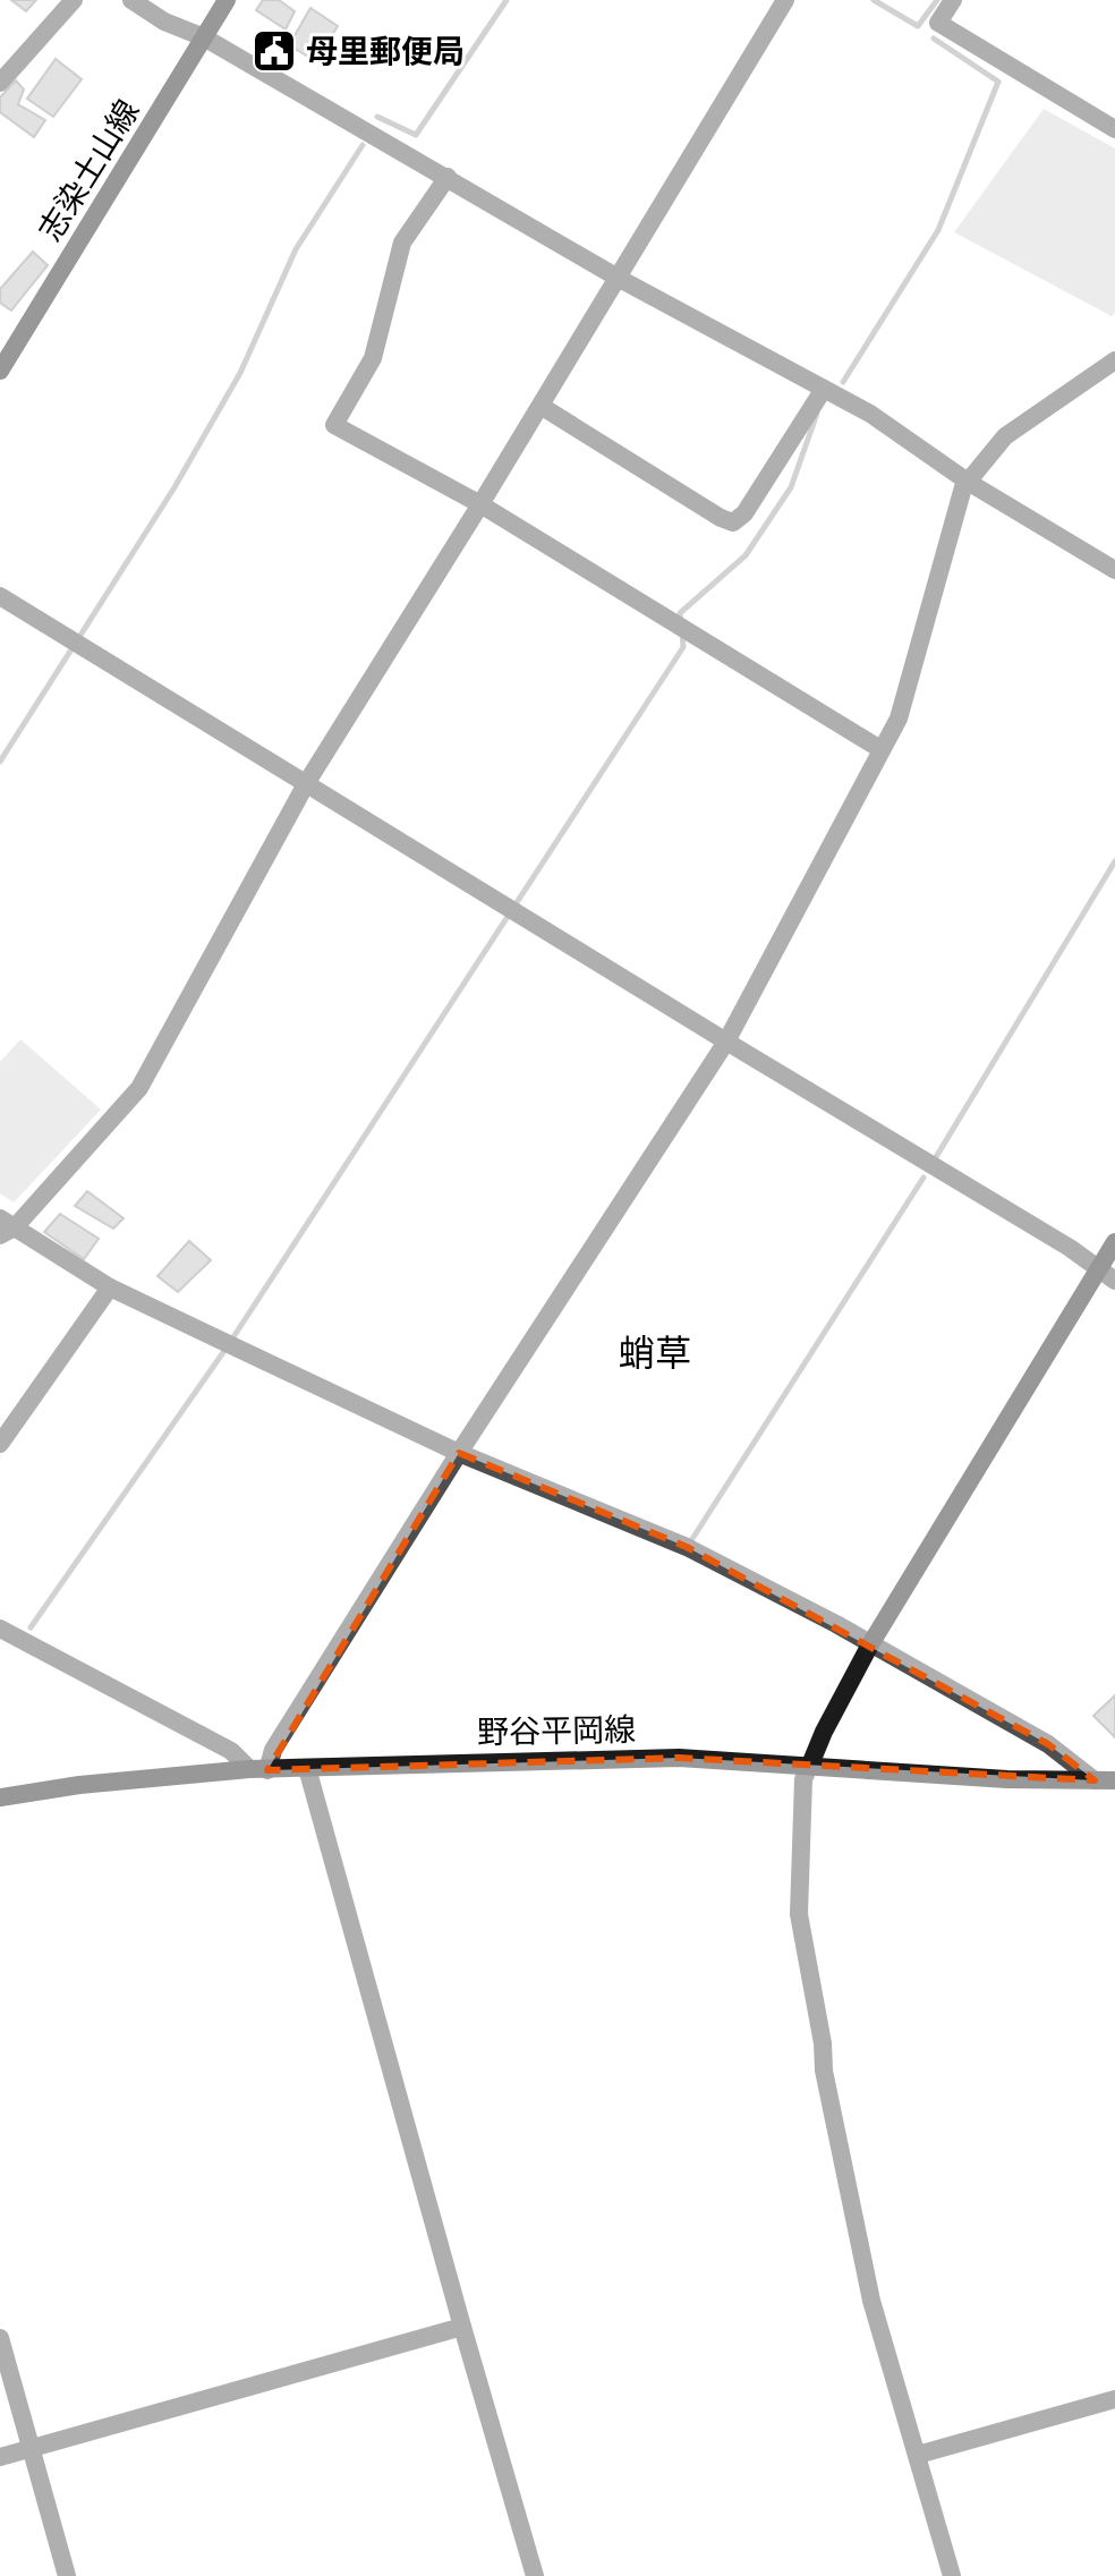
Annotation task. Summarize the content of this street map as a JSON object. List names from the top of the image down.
{
  "streets": {
    "main road": ["志染土山線", "野谷平岡線"]
  },
  "districts": ["蛸草"],
  "places": {
    "public building": ["母里郵便局"]
  }
}
